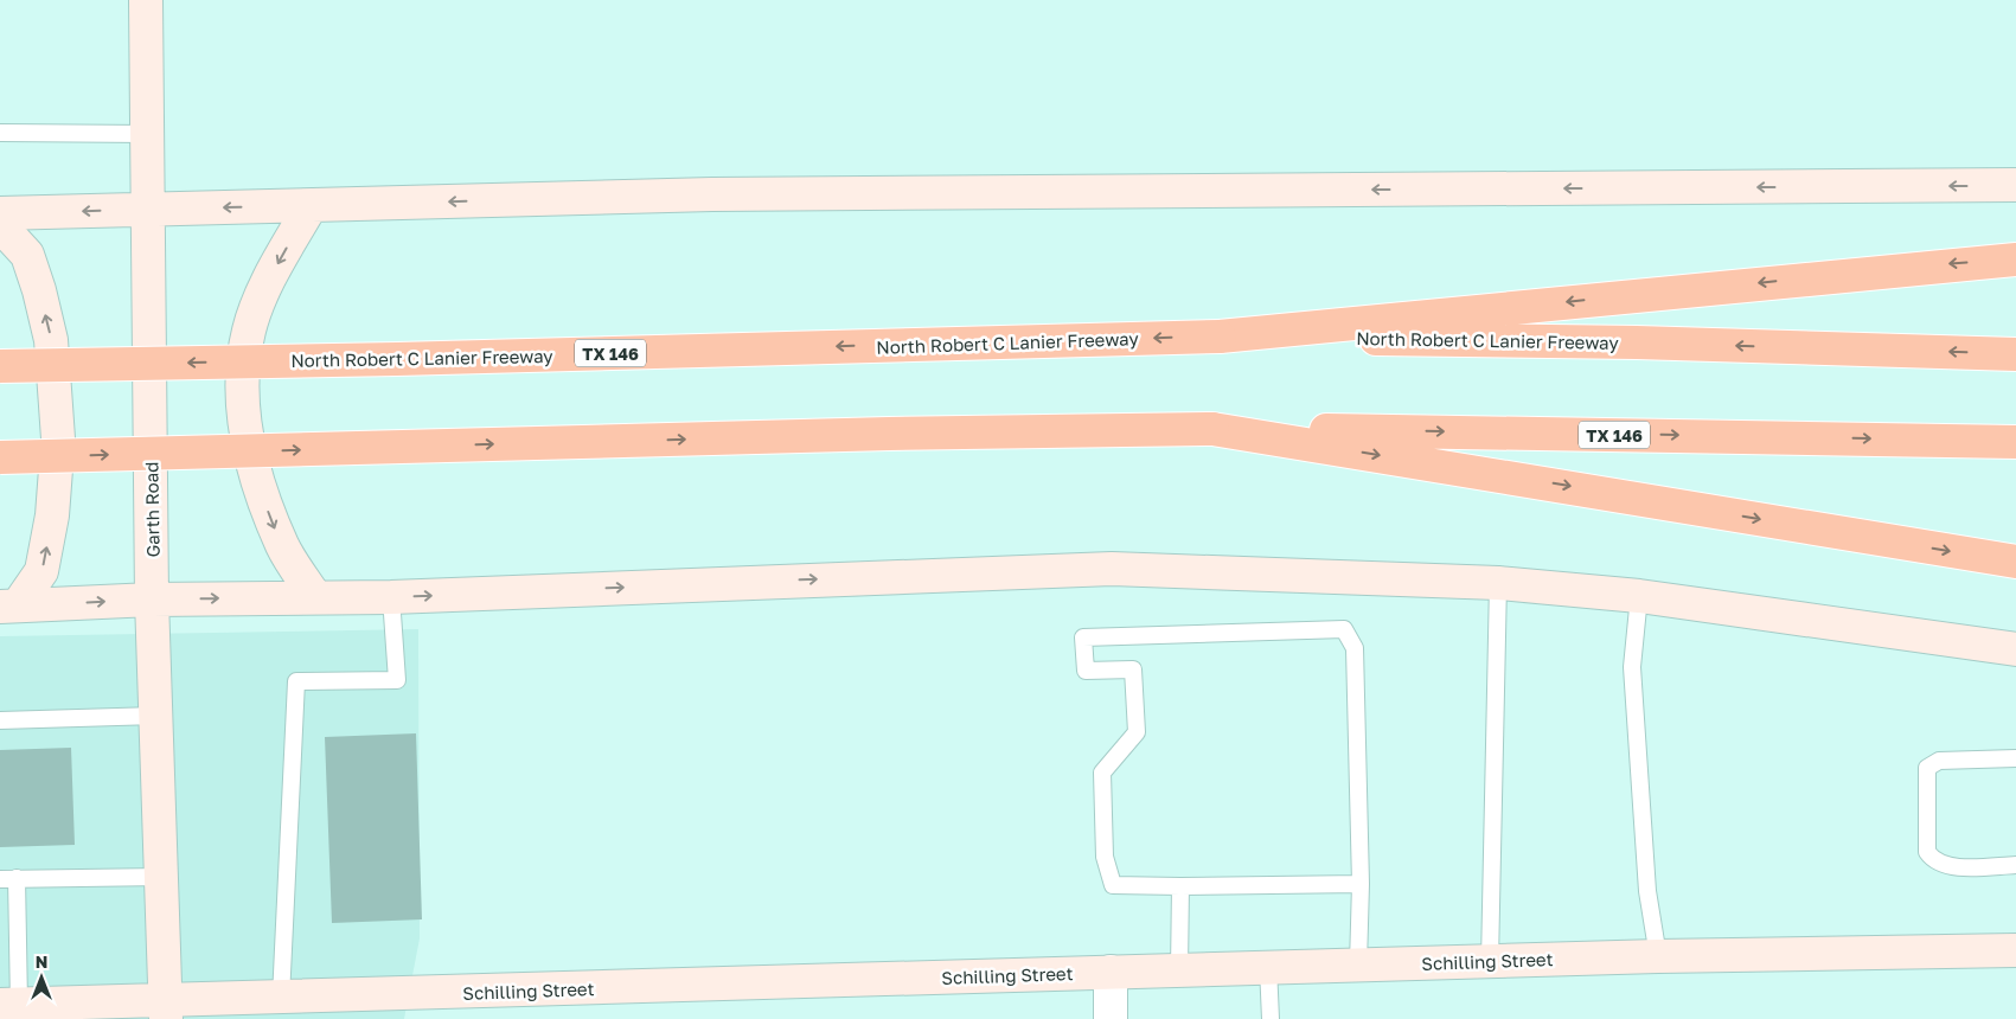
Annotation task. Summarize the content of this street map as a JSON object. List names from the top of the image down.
{
  "streets": {
    "highway": ["North Robert C Lanier Freeway", "TX 146"],
    "main road": ["Garth Road", "Schilling Street"]
  },
  "crossings": [
    ["Garth Road", "Schilling Street"]
  ],
  "north": "top"
}
